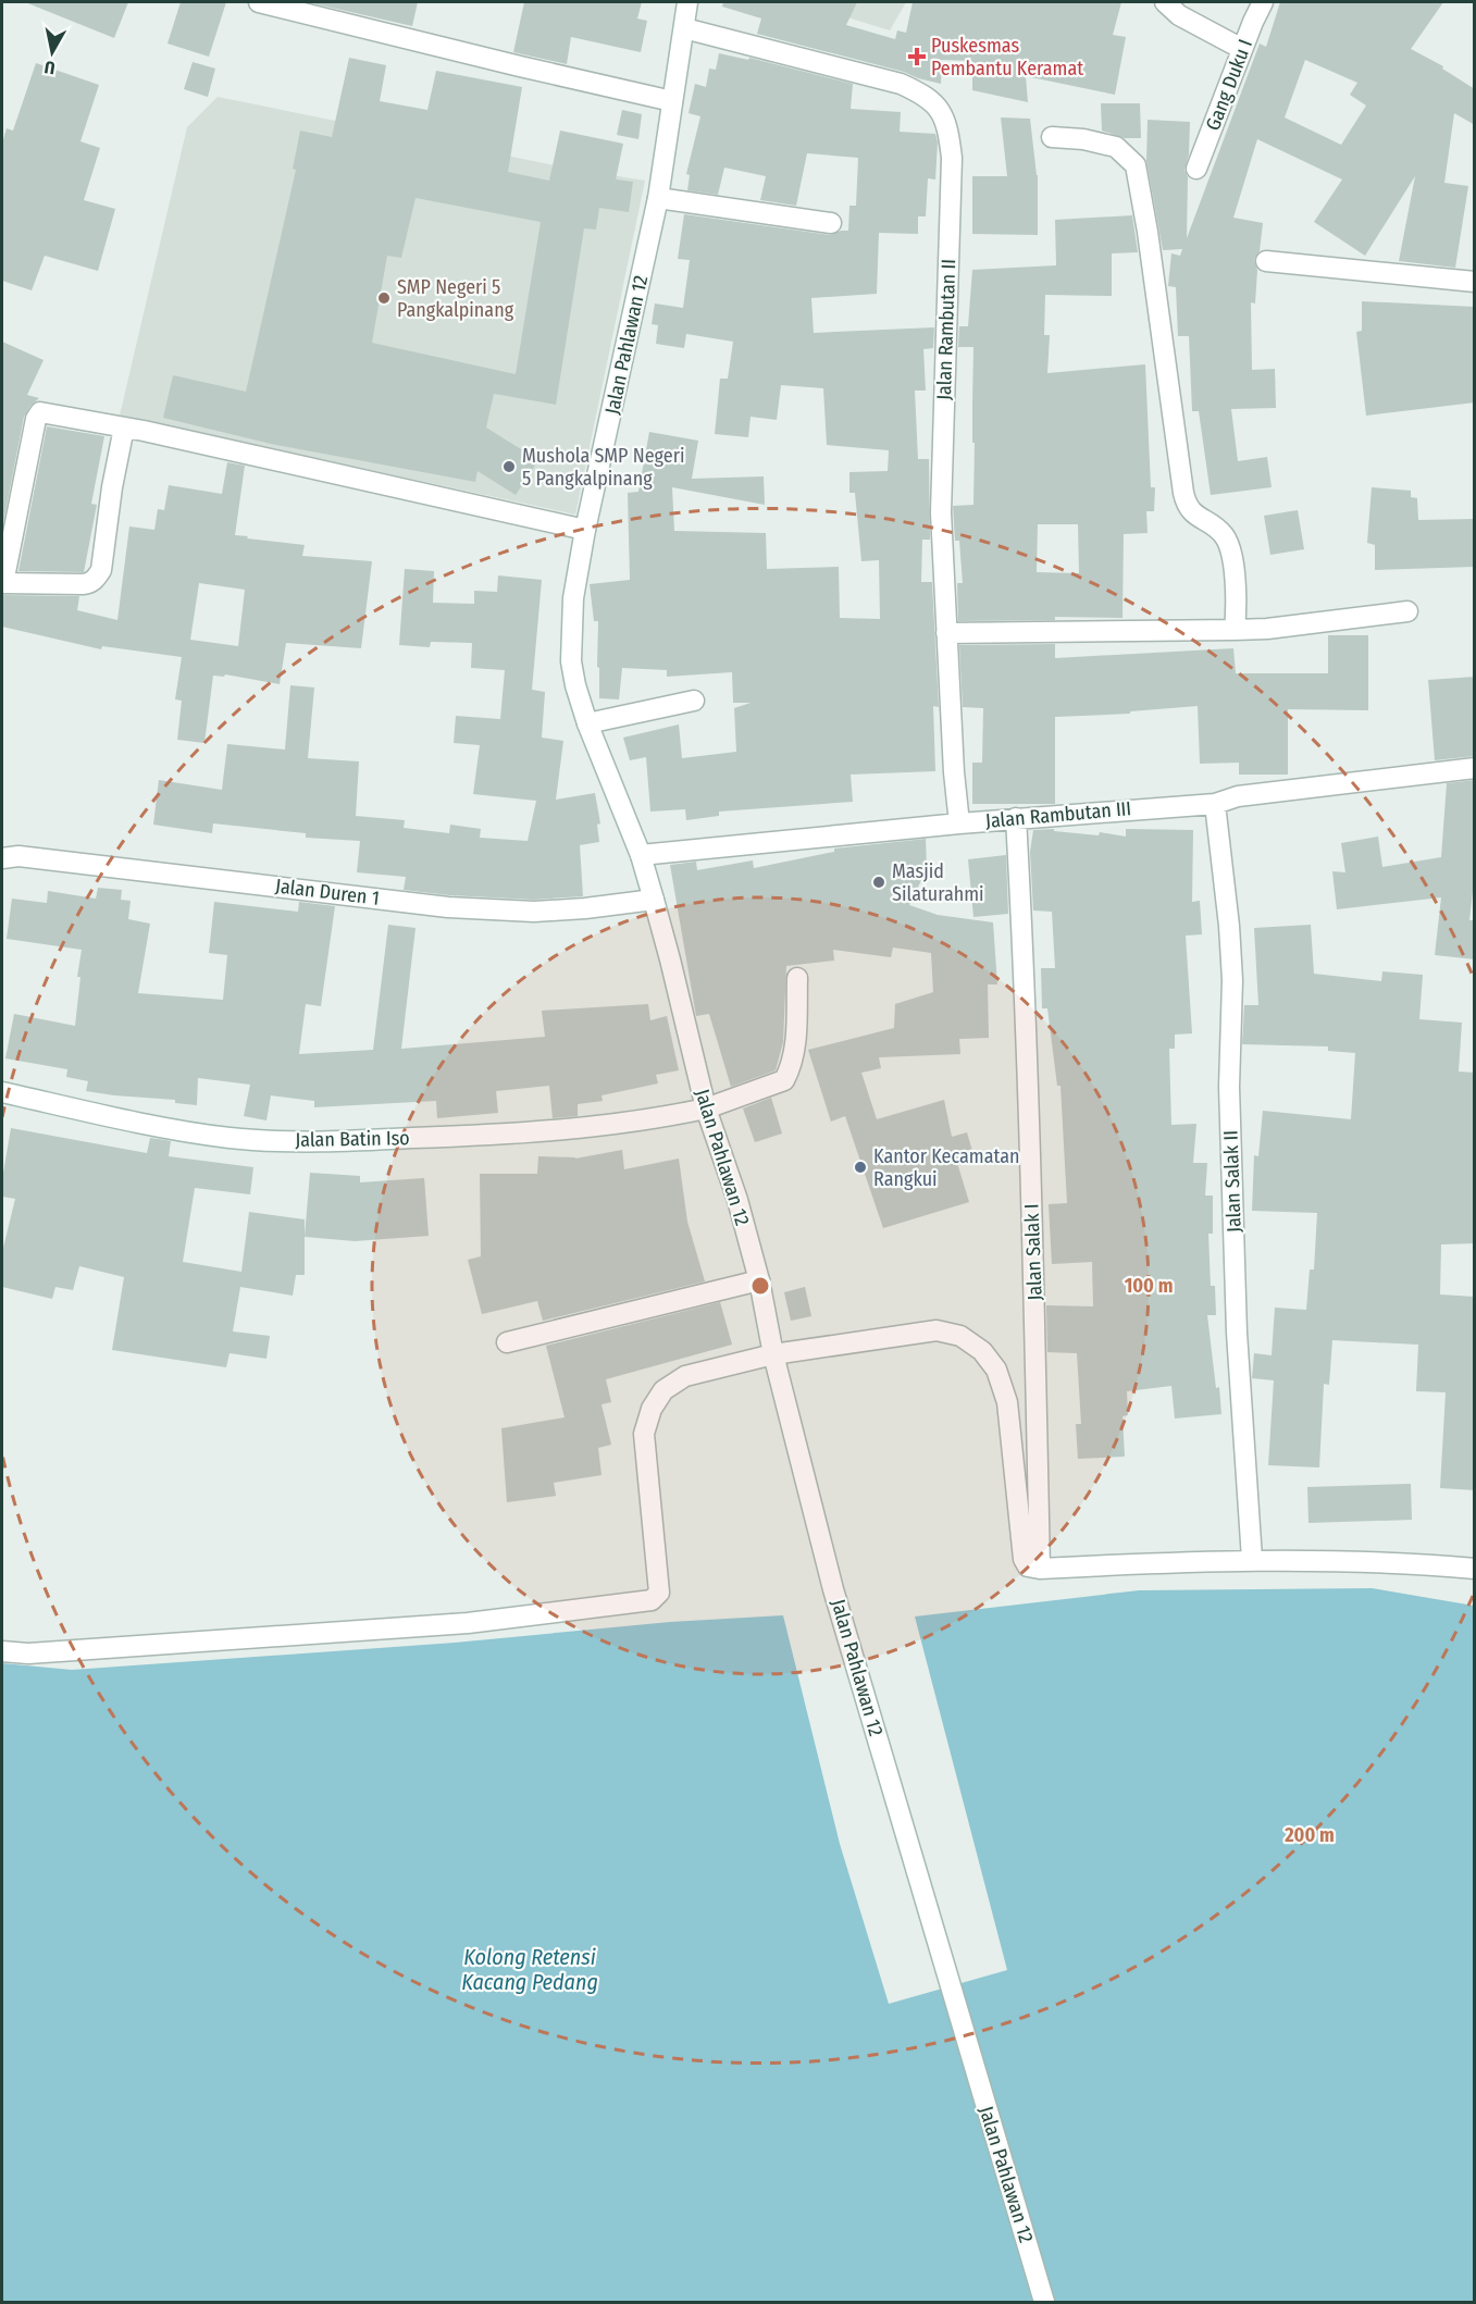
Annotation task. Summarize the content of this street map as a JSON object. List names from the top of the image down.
{
  "streets": {
    "street": [
      "Gang Duku I",
      "Jalan Rambutan II",
      "Jalan Pahlawan 12",
      "Jalan Rambutan III",
      "Jalan Duren 1",
      "Jalan Batin Iso",
      "Jalan Salak II",
      "Jalan Salak I"
    ]
  },
  "crossings": [
    ["Jalan Rambutan II", "Jalan Pahlawan 12"],
    ["Jalan Rambutan II", "Jalan Rambutan III"],
    ["Jalan Pahlawan 12", "Jalan Rambutan III"],
    ["Jalan Pahlawan 12", "Jalan Duren 1"],
    ["Jalan Pahlawan 12", "Jalan Batin Iso"],
    ["Jalan Rambutan III", "Jalan Salak II"],
    ["Jalan Rambutan III", "Jalan Salak I"]
  ],
  "water": ["Kolong Retensi Kacang Pedang"],
  "places": {
    "health": ["Puskesmas Pembantu Keramat"],
    "other": [
      "SMP Negeri 5 Pangkalpinang",
      "Mushola SMP Negeri 5 Pangkalpinang",
      "Masjid Silaturahmi",
      "Kantor Kecamatan Rangkui"
    ]
  },
  "north": "bottom",
  "rings": ["100 m", "200 m"]
}
